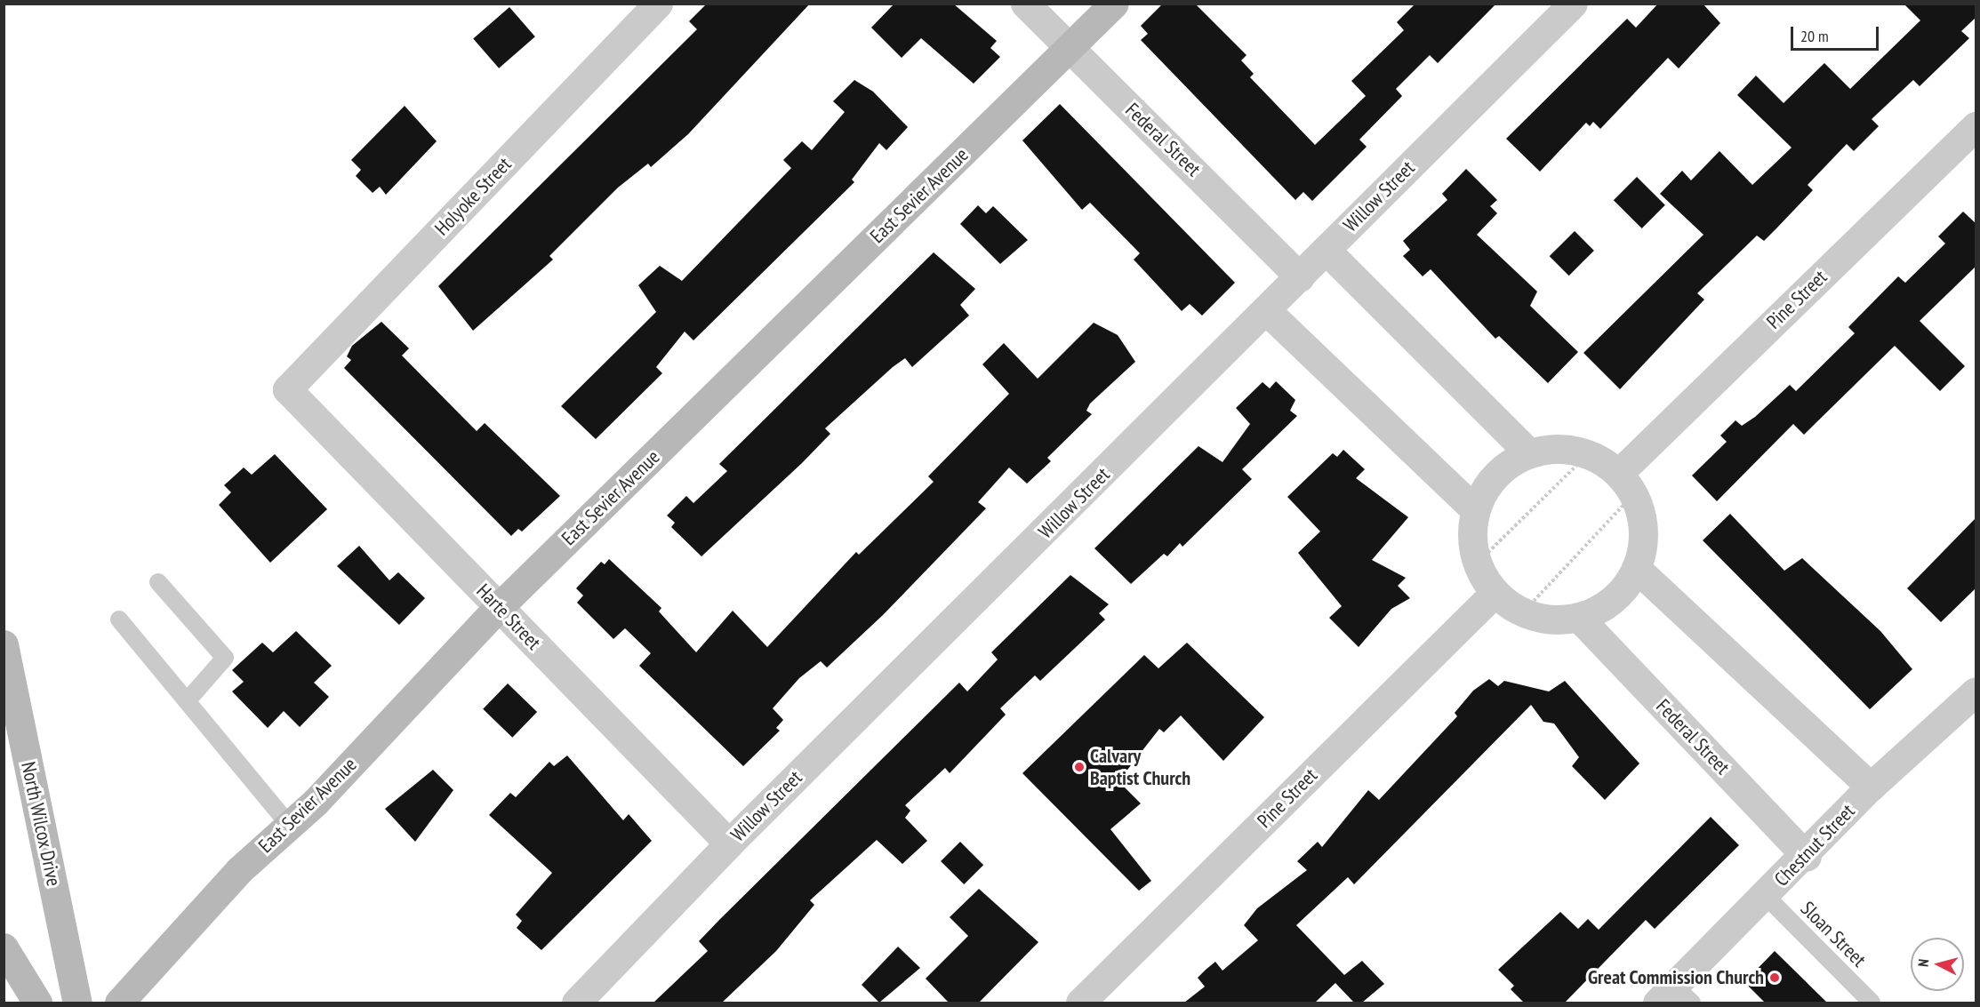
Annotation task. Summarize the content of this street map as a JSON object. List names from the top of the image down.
{
  "streets": {
    "street": [
      "Federal Street",
      "East Sevier Avenue",
      "Holyoke Street",
      "Willow Street",
      "Pine Street",
      "Harte Street",
      "North Wilcox Drive",
      "Chestnut Street"
    ],
    "lane": ["Sloan Street"]
  },
  "crossings": [
    ["Federal Street", "East Sevier Avenue"],
    ["Federal Street", "Willow Street"],
    ["Federal Street", "Chestnut Street"],
    ["East Sevier Avenue", "Harte Street"],
    ["Holyoke Street", "Harte Street"],
    ["Willow Street", "Harte Street"],
    ["Chestnut Street", "Sloan Street"]
  ],
  "places": ["Calvary Baptist Church", "Great Commission Church"],
  "scale_bar": "20 m",
  "north": "left"
}
